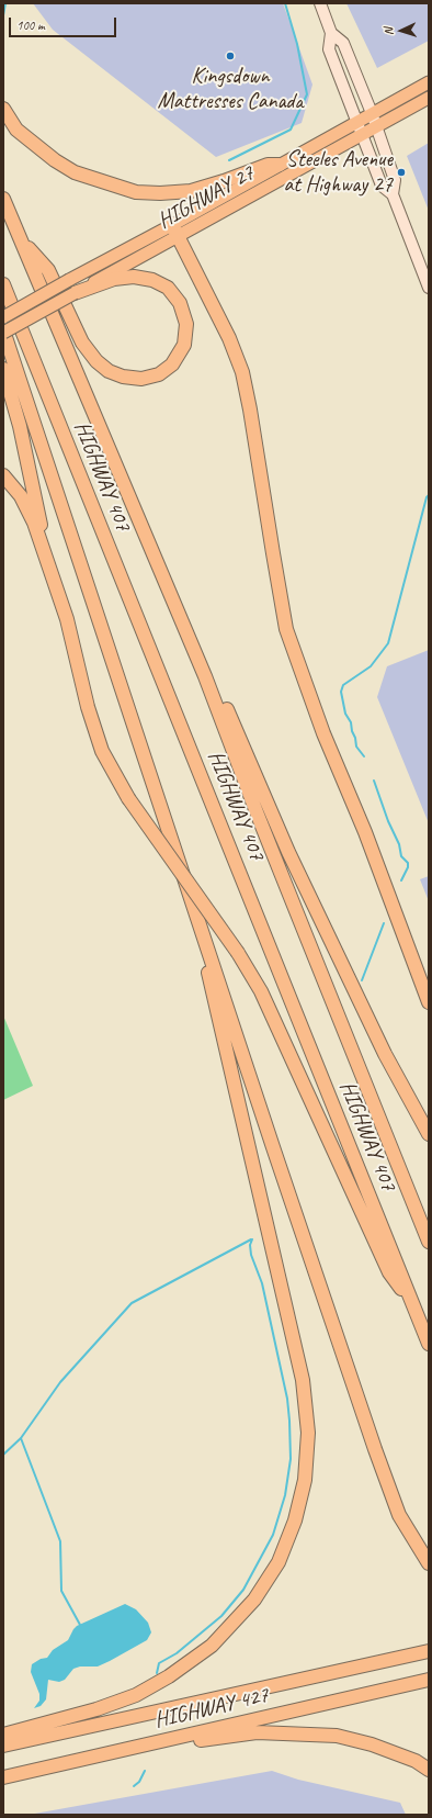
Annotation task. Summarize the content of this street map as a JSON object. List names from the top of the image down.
{
  "streets": {
    "highway": ["HIGHWAY 407", "HIGHWAY 427"],
    "main road": ["HIGHWAY 27"]
  },
  "places": ["Kingsdown Mattresses Canada", "Steeles Avenue at Highway 27"],
  "scale_bar": "100 m",
  "north": "left"
}
